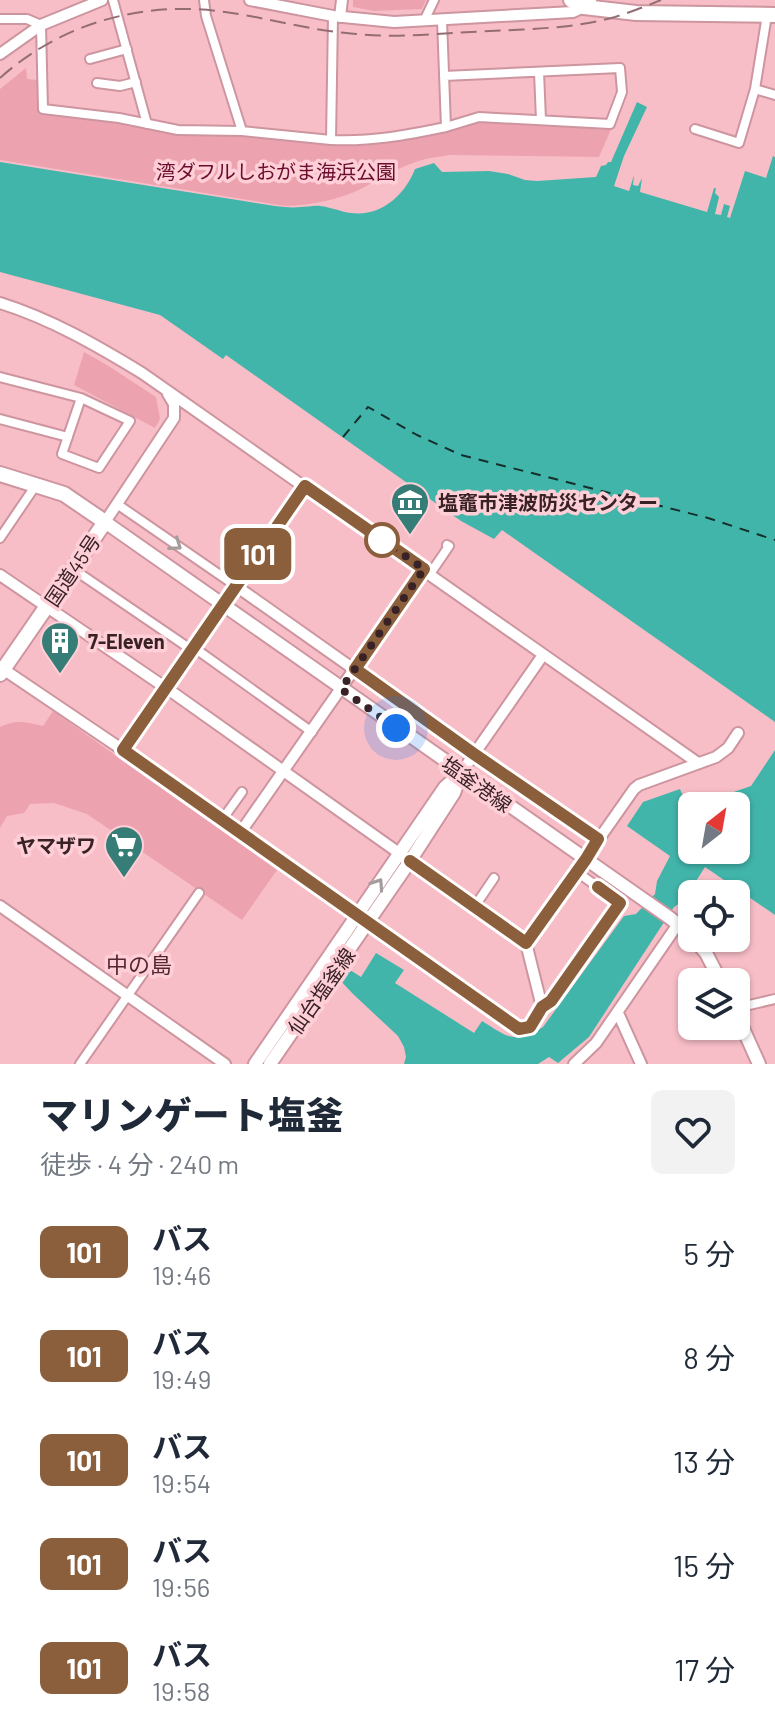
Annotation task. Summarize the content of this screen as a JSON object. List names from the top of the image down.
{
  "streets": {
    "highway": ["国道45号"],
    "main road": ["塩釜港線", "仙台塩釜線"]
  },
  "crossings": [
    ["国道45号", "塩釜港線"],
    ["塩釜港線", "仙台塩釜線"]
  ],
  "districts": ["中の島"],
  "parks": ["湾ダフルしおがま海浜公園"],
  "places": {
    "museum": ["塩竈市津波防災センター"],
    "building": ["7-Eleven"],
    "supermarket": ["ヤマザワ"]
  },
  "lines": ["bus line 101"],
  "north": "top right",
  "page": {
    "on_map": "101",
    "heading": ["マリンゲート塩釜", "徒歩 · 4 分 · 240 m"],
    "list": [
      {
        "mark": "101",
        "name": "バス",
        "note": "19:46",
        "value": "5 分"
      },
      {
        "mark": "101",
        "name": "バス",
        "note": "19:49",
        "value": "8 分"
      },
      {
        "mark": "101",
        "name": "バス",
        "note": "19:54",
        "value": "13 分"
      },
      {
        "mark": "101",
        "name": "バス",
        "note": "19:56",
        "value": "15 分"
      },
      {
        "mark": "101",
        "name": "バス",
        "note": "19:58",
        "value": "17 分"
      }
    ]
  }
}
